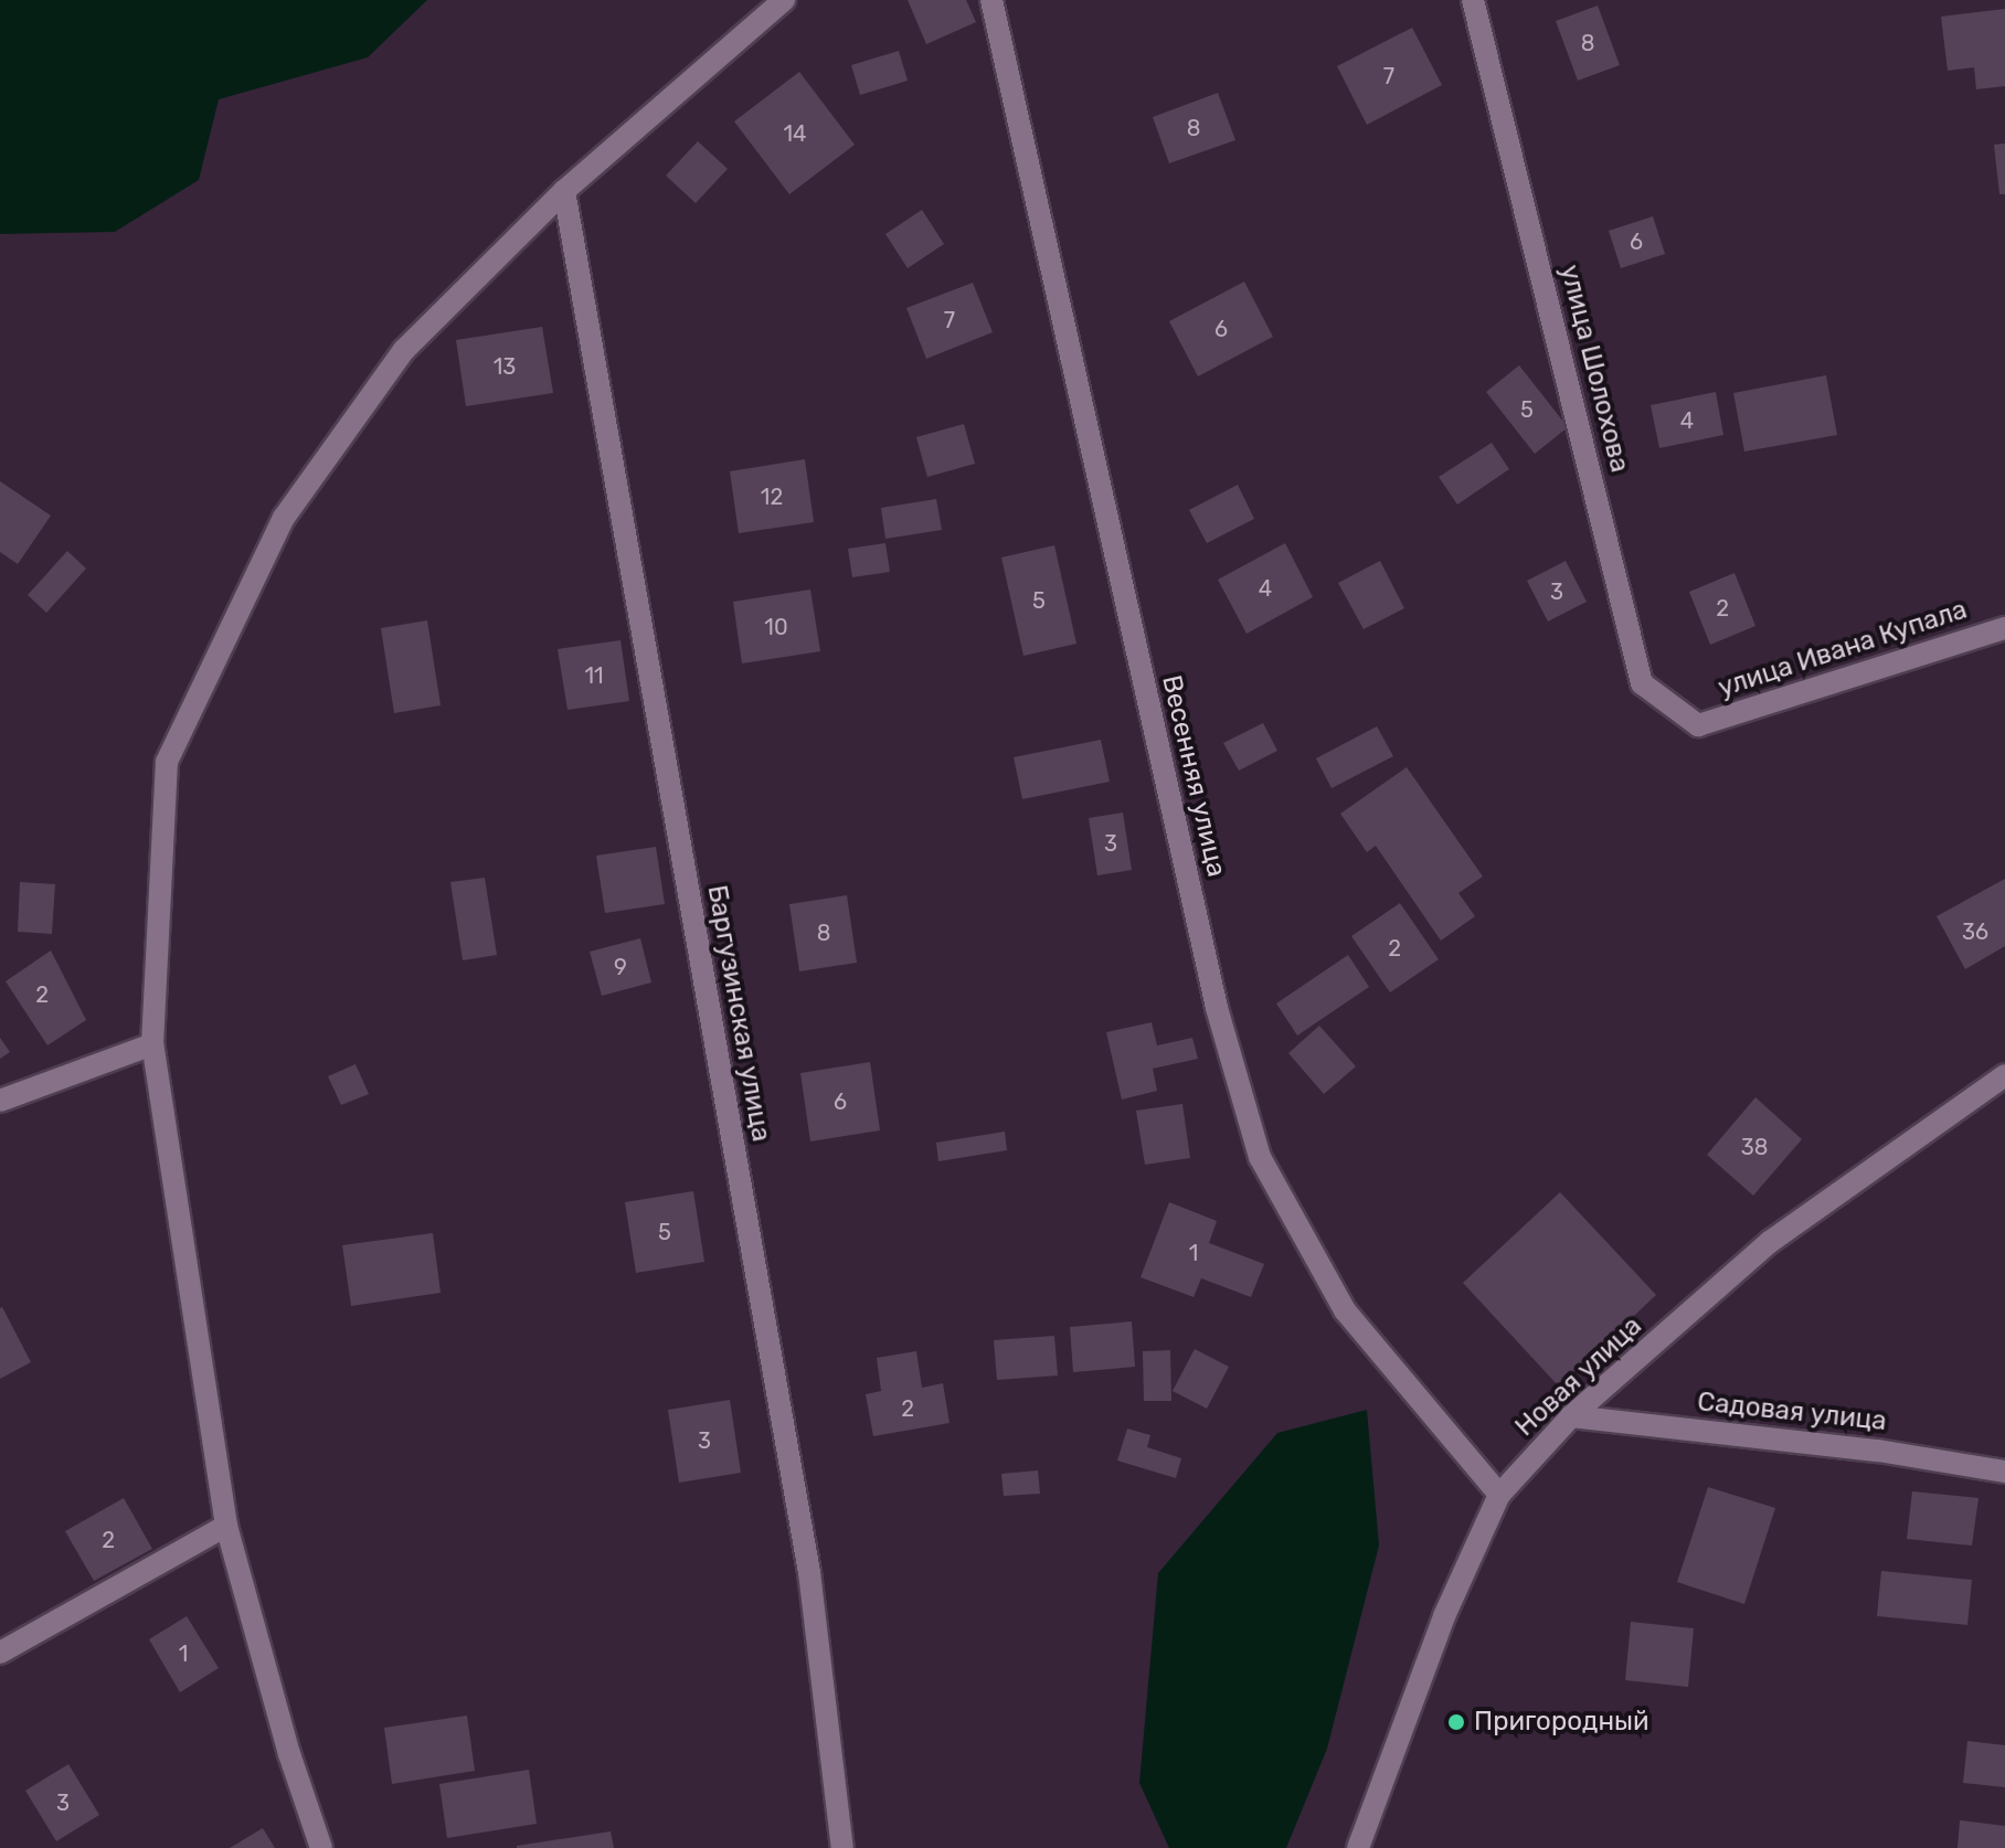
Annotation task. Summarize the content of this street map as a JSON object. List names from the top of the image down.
{
  "streets": {
    "street": [
      "улица Шолохова",
      "улица Ивана Купала",
      "Весенняя улица",
      "Баргузинская улица",
      "Новая улица",
      "Садовая улица"
    ]
  },
  "crossings": [
    ["улица Шолохова", "улица Ивана Купала"],
    ["Весенняя улица", "Новая улица"],
    ["Новая улица", "Садовая улица"]
  ],
  "places": ["Пригородный"],
  "house_numbers": [
    "8",
    "7",
    "8",
    "14",
    "6",
    "7",
    "6",
    "13",
    "5",
    "4",
    "12",
    "4",
    "3",
    "5",
    "2",
    "10",
    "11",
    "3",
    "36",
    "8",
    "2",
    "9",
    "2",
    "6",
    "38",
    "5",
    "1",
    "2",
    "3",
    "2",
    "1",
    "3"
  ]
}
